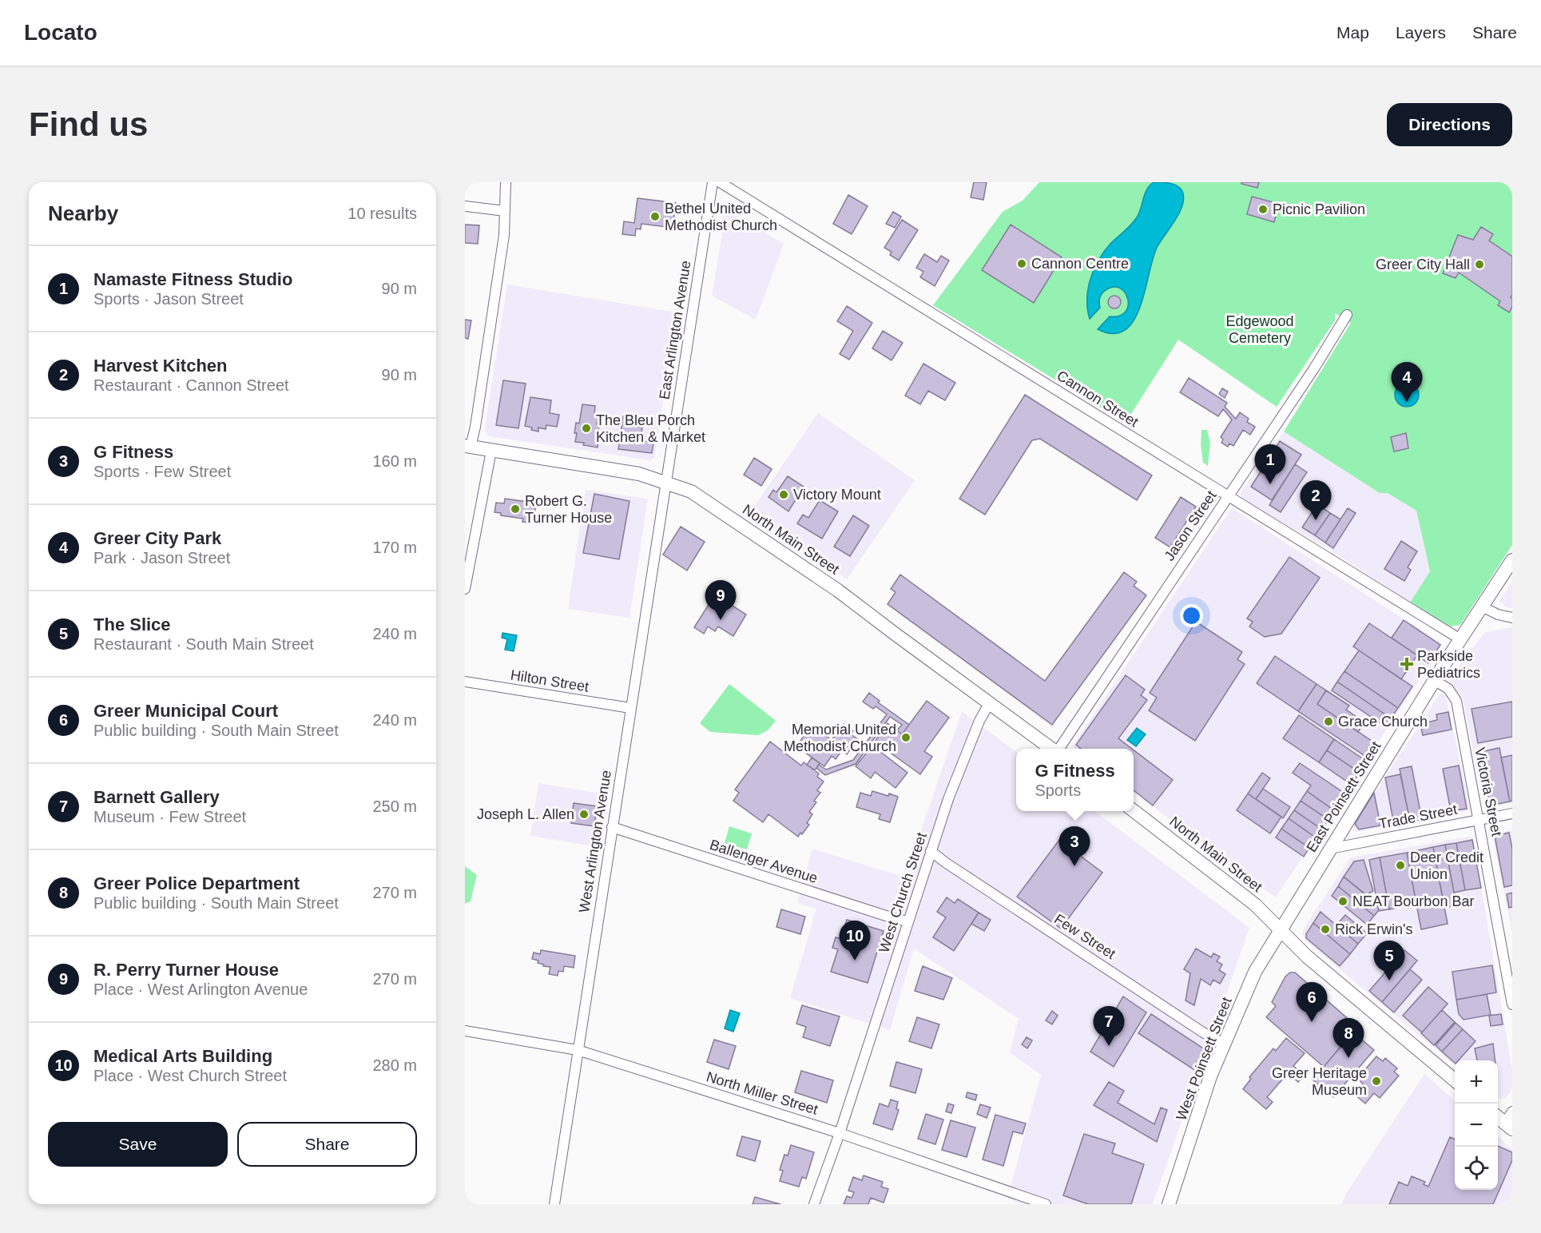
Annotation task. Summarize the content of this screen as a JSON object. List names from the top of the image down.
{
  "streets": {
    "main road": ["North Main Street", "East Poinsett Street", "West Poinsett Street"],
    "street": [
      "East Arlington Avenue",
      "Cannon Street",
      "Jason Street",
      "Hilton Street",
      "Victoria Street",
      "Trade Street",
      "West Arlington Avenue",
      "Ballenger Avenue",
      "West Church Street",
      "Few Street",
      "North Miller Street"
    ]
  },
  "crossings": [
    ["East Arlington Avenue", "North Main Street"],
    ["East Arlington Avenue", "West Arlington Avenue"],
    ["Cannon Street", "Jason Street"],
    ["Cannon Street", "East Poinsett Street"],
    ["North Main Street", "East Poinsett Street"],
    ["North Main Street", "West Arlington Avenue"],
    ["North Main Street", "West Church Street"],
    ["North Main Street", "West Poinsett Street"],
    ["Hilton Street", "West Arlington Avenue"],
    ["Victoria Street", "East Poinsett Street"],
    ["Victoria Street", "Trade Street"],
    ["East Poinsett Street", "Trade Street"],
    ["East Poinsett Street", "West Poinsett Street"],
    ["West Arlington Avenue", "Ballenger Avenue"],
    ["West Arlington Avenue", "North Miller Street"],
    ["Ballenger Avenue", "West Church Street"],
    ["West Church Street", "Few Street"],
    ["West Church Street", "North Miller Street"],
    ["Few Street", "West Poinsett Street"]
  ],
  "parks": ["Edgewood Cemetery"],
  "places": {
    "other": [
      "Picnic Pavilion",
      "Bethel United Methodist Church",
      "Cannon Centre",
      "Greer City Hall",
      "The Bleu Porch Kitchen & Market",
      "Victory Mount",
      "Robert G. Turner House",
      "Grace Church",
      "Memorial United Methodist Church",
      "Joseph L. Allen",
      "Deer Credit Union",
      "NEAT Bourbon Bar",
      "Rick Erwin's",
      "Greer Heritage Museum"
    ],
    "health": ["Parkside Pediatrics"]
  },
  "page": {
    "header": "Locato",
    "nav": ["Map", "Layers", "Share"],
    "buttons": [
      "Directions",
      ["Save", "Share"]
    ],
    "title": "Find us",
    "heading": ["Nearby", "10 results"],
    "list": [
      {
        "mark": "1",
        "name": "Namaste Fitness Studio",
        "note": "Sports · Jason Street",
        "value": "90 m"
      },
      {
        "mark": "2",
        "name": "Harvest Kitchen",
        "note": "Restaurant · Cannon Street",
        "value": "90 m"
      },
      {
        "mark": "3",
        "name": "G Fitness",
        "note": "Sports · Few Street",
        "value": "160 m"
      },
      {
        "mark": "4",
        "name": "Greer City Park",
        "note": "Park · Jason Street",
        "value": "170 m"
      },
      {
        "mark": "5",
        "name": "The Slice",
        "note": "Restaurant · South Main Street",
        "value": "240 m"
      },
      {
        "mark": "6",
        "name": "Greer Municipal Court",
        "note": "Public building · South Main Street",
        "value": "240 m"
      },
      {
        "mark": "7",
        "name": "Barnett Gallery",
        "note": "Museum · Few Street",
        "value": "250 m"
      },
      {
        "mark": "8",
        "name": "Greer Police Department",
        "note": "Public building · South Main Street",
        "value": "270 m"
      },
      {
        "mark": "9",
        "name": "R. Perry Turner House",
        "note": "Place · West Arlington Avenue",
        "value": "270 m"
      },
      {
        "mark": "10",
        "name": "Medical Arts Building",
        "note": "Place · West Church Street",
        "value": "280 m"
      }
    ],
    "pins": [
      "4",
      "1",
      "2",
      "9",
      "3",
      "10",
      "5",
      "6",
      "7",
      "8"
    ],
    "popup": ["G Fitness", "Sports"],
    "map_buttons": ["+", "−"]
  }
}
